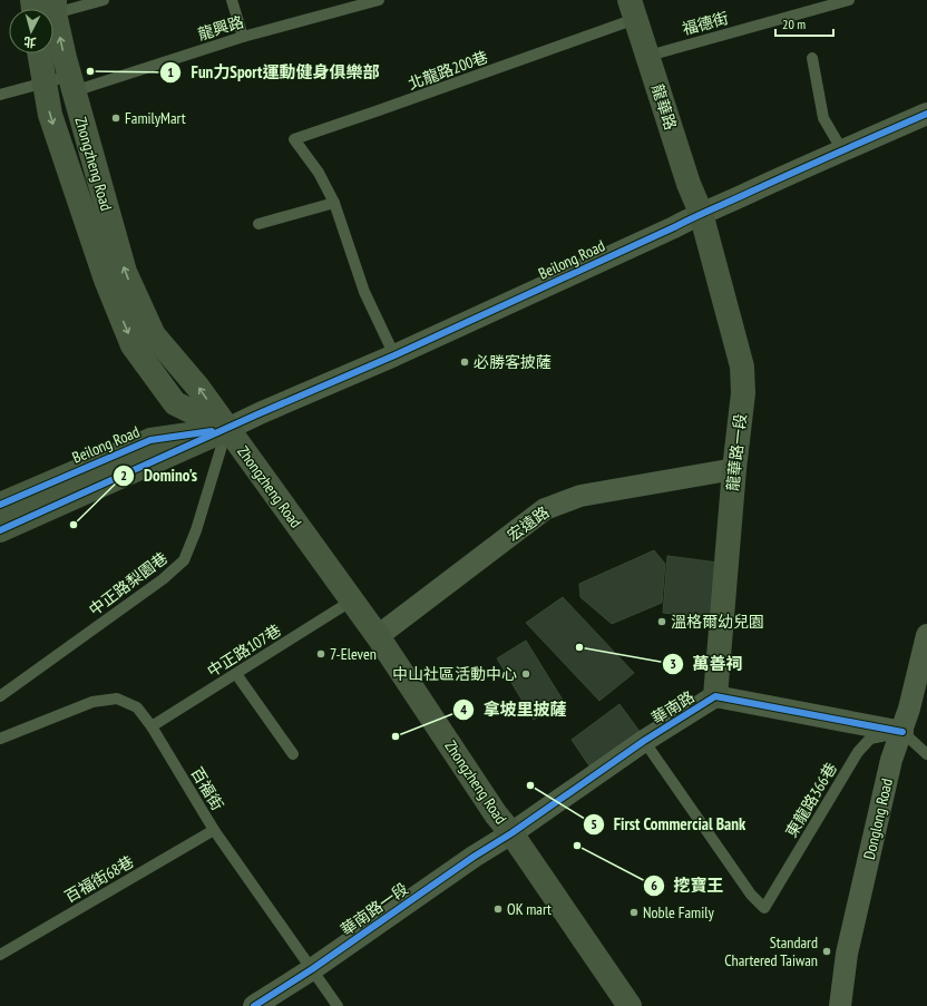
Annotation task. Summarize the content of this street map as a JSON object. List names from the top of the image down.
{
  "streets": {
    "main road": [
      "龍華路",
      "Zhongzheng Road",
      "Beilong Road",
      "龍華路一段"
    ],
    "street": [
      "宏遠路",
      "華南路",
      "Donglong Road",
      "華南路一段"
    ],
    "lane": [
      "福德街",
      "龍興路",
      "北龍路200巷",
      "中正路梨園巷",
      "中正路107巷",
      "百福街",
      "東龍路366巷",
      "百福街68巷"
    ]
  },
  "crossings": [
    ["福德街", "龍華路"],
    ["龍興路", "Zhongzheng Road"],
    ["北龍路200巷", "龍華路"],
    ["北龍路200巷", "Beilong Road"],
    ["龍華路", "Beilong Road"],
    ["龍華路", "龍華路一段"],
    ["Zhongzheng Road", "Beilong Road"],
    ["Zhongzheng Road", "宏遠路"],
    ["Zhongzheng Road", "中正路梨園巷"],
    ["Zhongzheng Road", "中正路107巷"],
    ["Zhongzheng Road", "華南路"],
    ["Zhongzheng Road", "華南路一段"],
    ["Beilong Road", "龍華路一段"],
    ["Beilong Road", "中正路梨園巷"],
    ["龍華路一段", "宏遠路"],
    ["龍華路一段", "華南路"],
    ["中正路107巷", "百福街"],
    ["華南路", "東龍路366巷"],
    ["華南路", "Donglong Road"],
    ["華南路", "華南路一段"],
    ["百福街", "百福街68巷"],
    ["百福街", "華南路一段"],
    ["東龍路366巷", "Donglong Road"]
  ],
  "places": [
    "Fun力Sport運動健身俱樂部",
    "FamilyMart",
    "必勝客披薩",
    "Domino's",
    "溫格爾幼兒園",
    "萬善祠",
    "7-Eleven",
    "中山社區活動中心",
    "拿坡里披薩",
    "First Commercial Bank",
    "挖寶王",
    "OK mart",
    "Noble Family",
    "Standard Chartered Taiwan"
  ],
  "scale_bar": "20 m",
  "north": "bottom"
}
